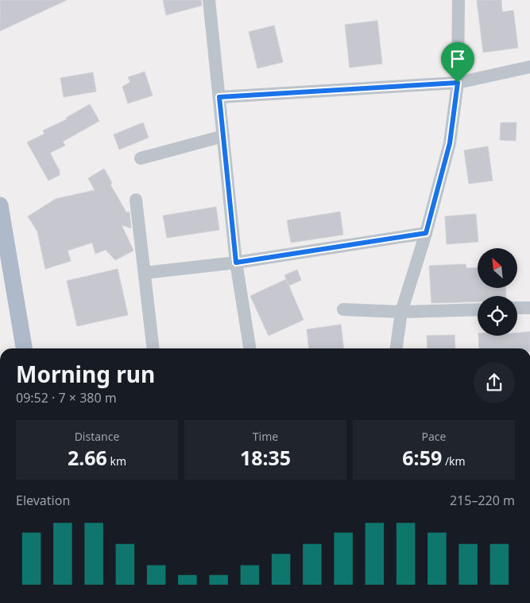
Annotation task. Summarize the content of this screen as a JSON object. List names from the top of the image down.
{
  "north": "top left",
  "page": {
    "heading": ["Morning run", "09:52 · 7 × 380 m"],
    "stats": [
      ["Distance", "2.66 km"],
      ["Time", "18:35"],
      ["Pace", "6:59 /km"]
    ],
    "chart": ["Elevation", "215–220 m"]
  }
}
